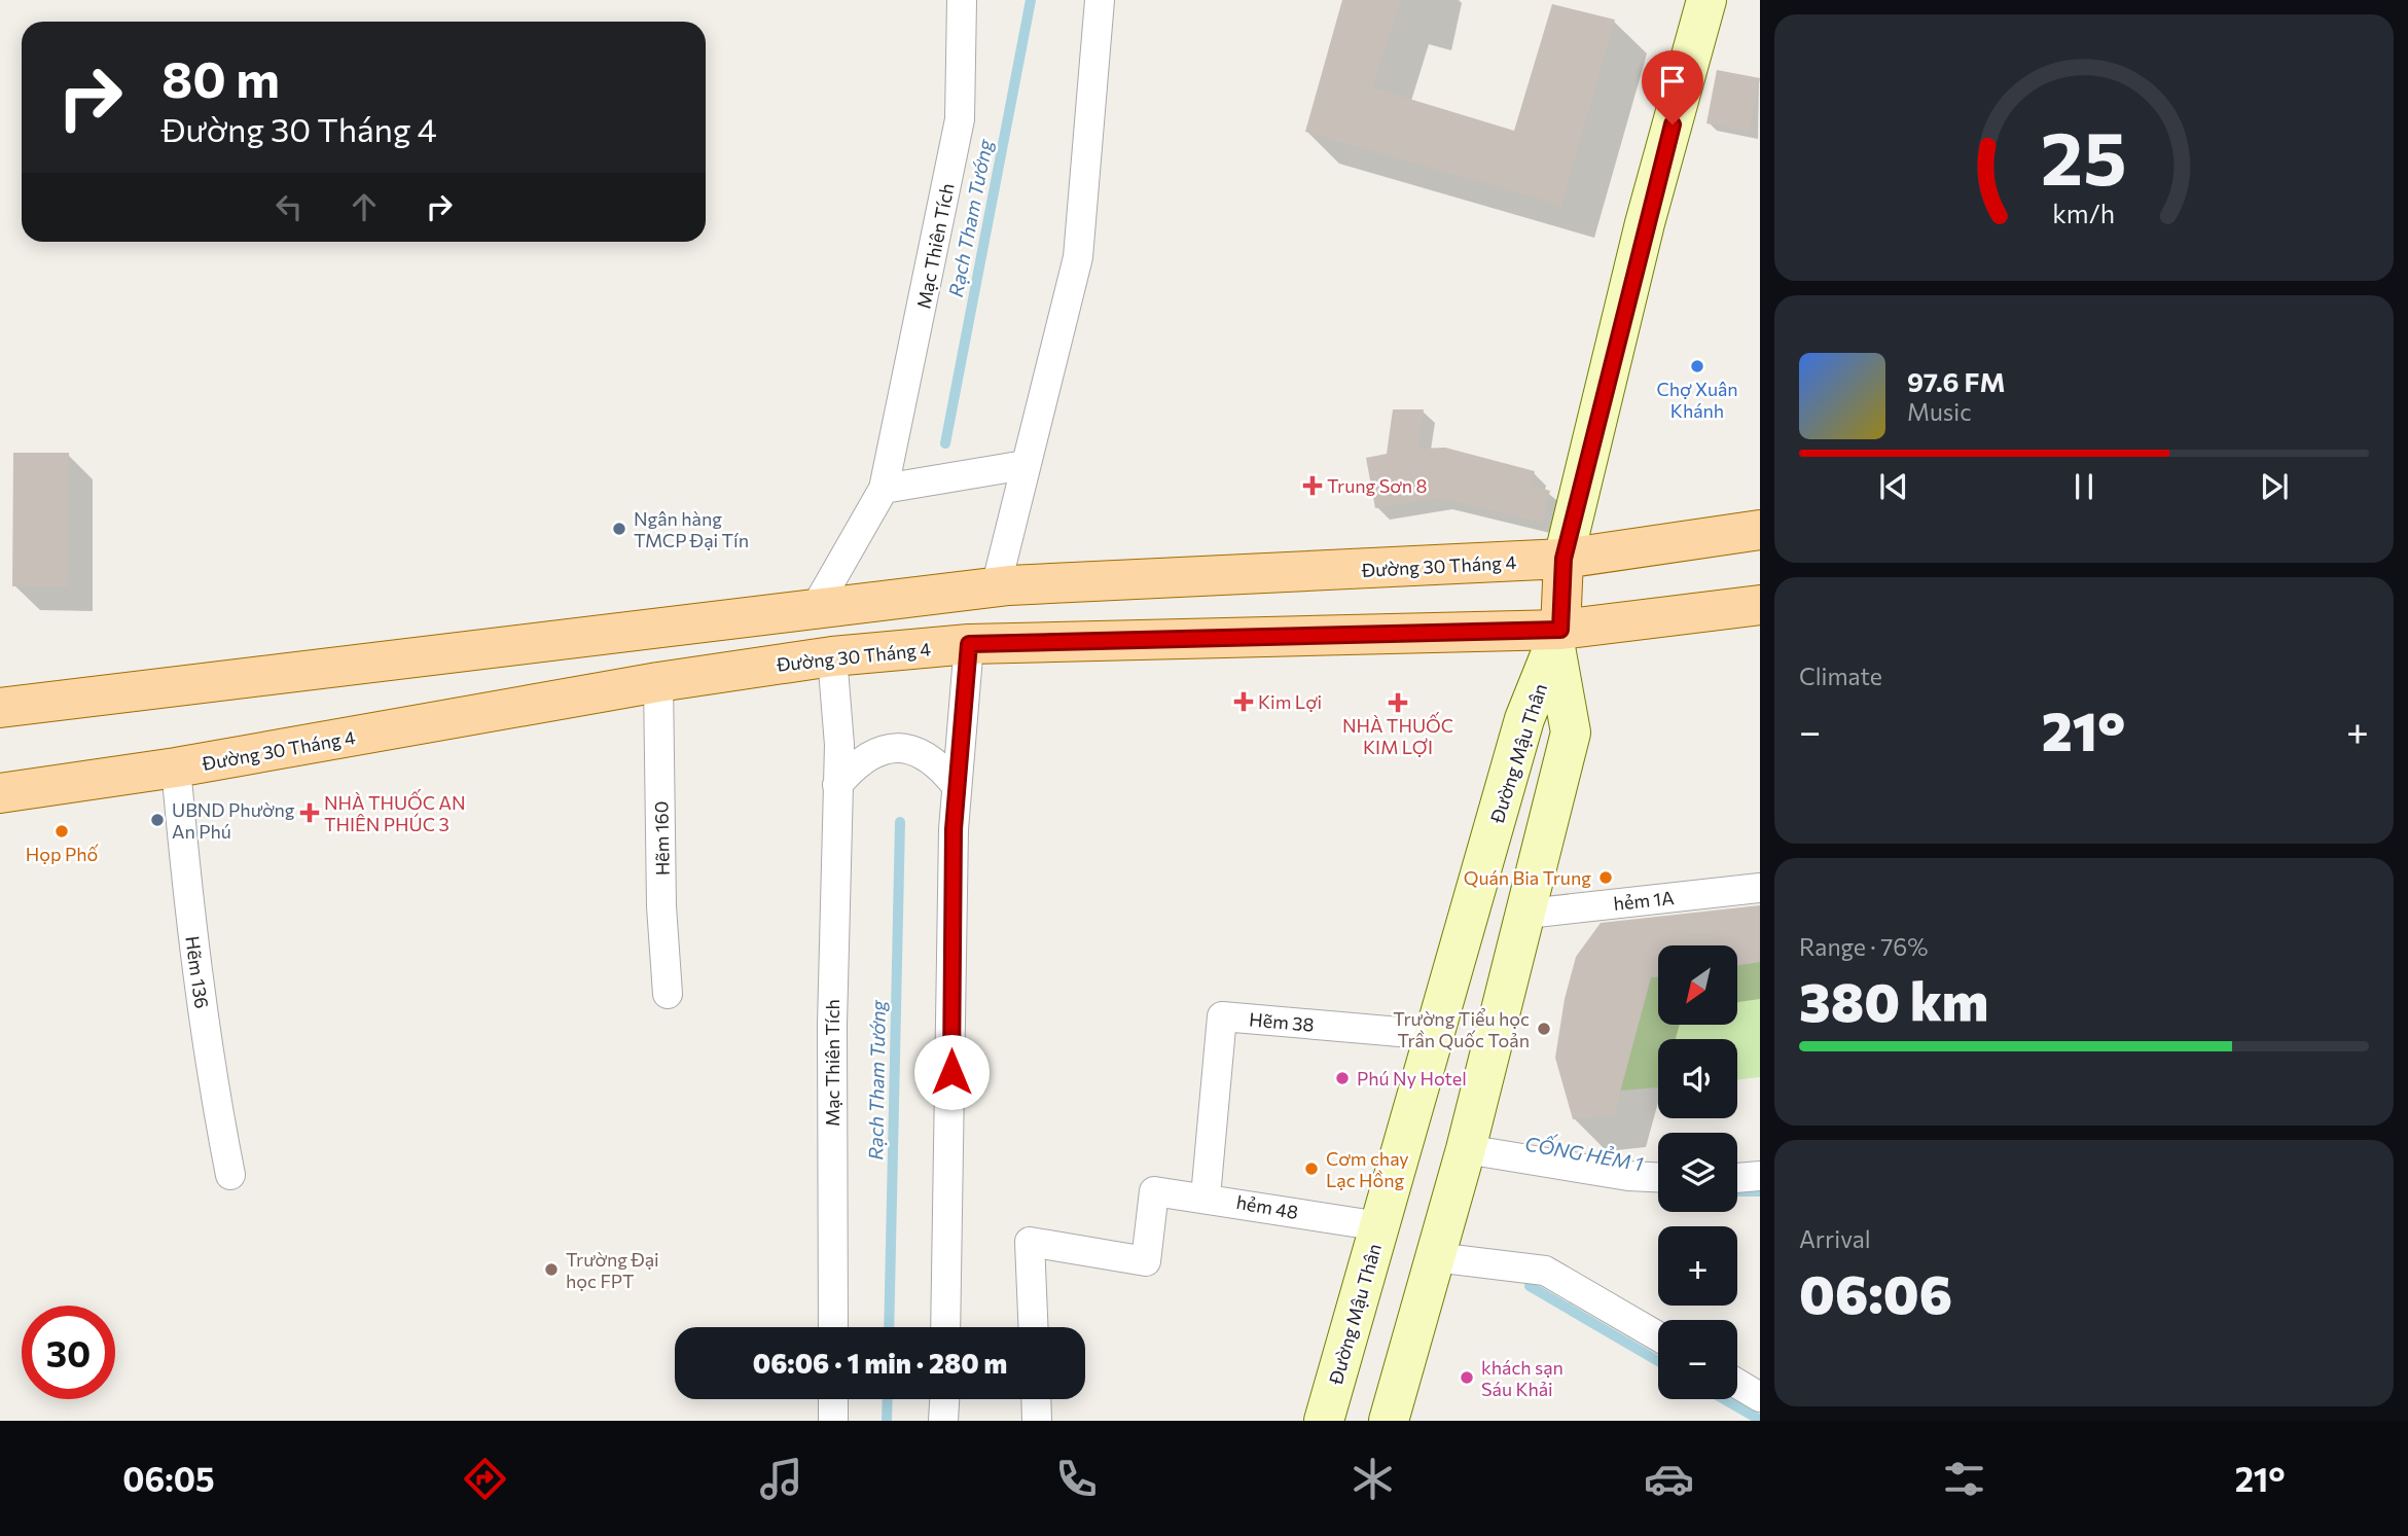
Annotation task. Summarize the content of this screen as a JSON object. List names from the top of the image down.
{
  "streets": {
    "main road": ["Đường 30 Tháng 4", "Đường Mậu Thân"],
    "street": [
      "Mạc Thiên Tích",
      "Hẽm 160",
      "hẻm 1A",
      "Hẽm 136",
      "Hẽm 38",
      "hẻm 48"
    ]
  },
  "crossings": [
    ["Mạc Thiên Tích", "Đường 30 Tháng 4"],
    ["Đường 30 Tháng 4", "Đường Mậu Thân"],
    ["Đường 30 Tháng 4", "Hẽm 160"],
    ["Đường 30 Tháng 4", "Hẽm 136"],
    ["Đường Mậu Thân", "hẻm 1A"],
    ["Đường Mậu Thân", "Hẽm 38"],
    ["Đường Mậu Thân", "hẻm 48"],
    ["Hẽm 38", "hẻm 48"]
  ],
  "water": ["Rạch Tham Tướng", "CỐNG HẺM 1"],
  "places": {
    "other": [
      "Chợ Xuân Khánh",
      "Ngân hàng TMCP Đại Tín",
      "UBND Phường An Phú",
      "Họp Phố",
      "Quán Bia Trung",
      "Trường Tiểu học Trần Quốc Toản",
      "Phú Ny Hotel",
      "Cơm chay Lạc Hồng",
      "Trường Đại học FPT",
      "khách sạn Sáu Khải"
    ],
    "health": [
      "Trung Sơn 8",
      "Kim Lợi",
      "NHÀ THUỐC KIM LỢI",
      "NHÀ THUỐC AN THIÊN PHÚC 3"
    ]
  },
  "north": "bottom left",
  "page": {
    "turn": ["80 m", "Đường 30 Tháng 4"],
    "song": ["97.6 FM", "Music"],
    "tile": [
      "Climate",
      ["Range · 76%", "380 km"],
      ["Arrival", "06:06"]
    ],
    "heat": ["−", "21°", "+"],
    "map_buttons": ["+", "−"],
    "limit": "30",
    "trip": "06:06 · 1 min · 280 m",
    "tabs": ["06:05", "21°"],
    "gauge": ["25", "km/h"]
  }
}
